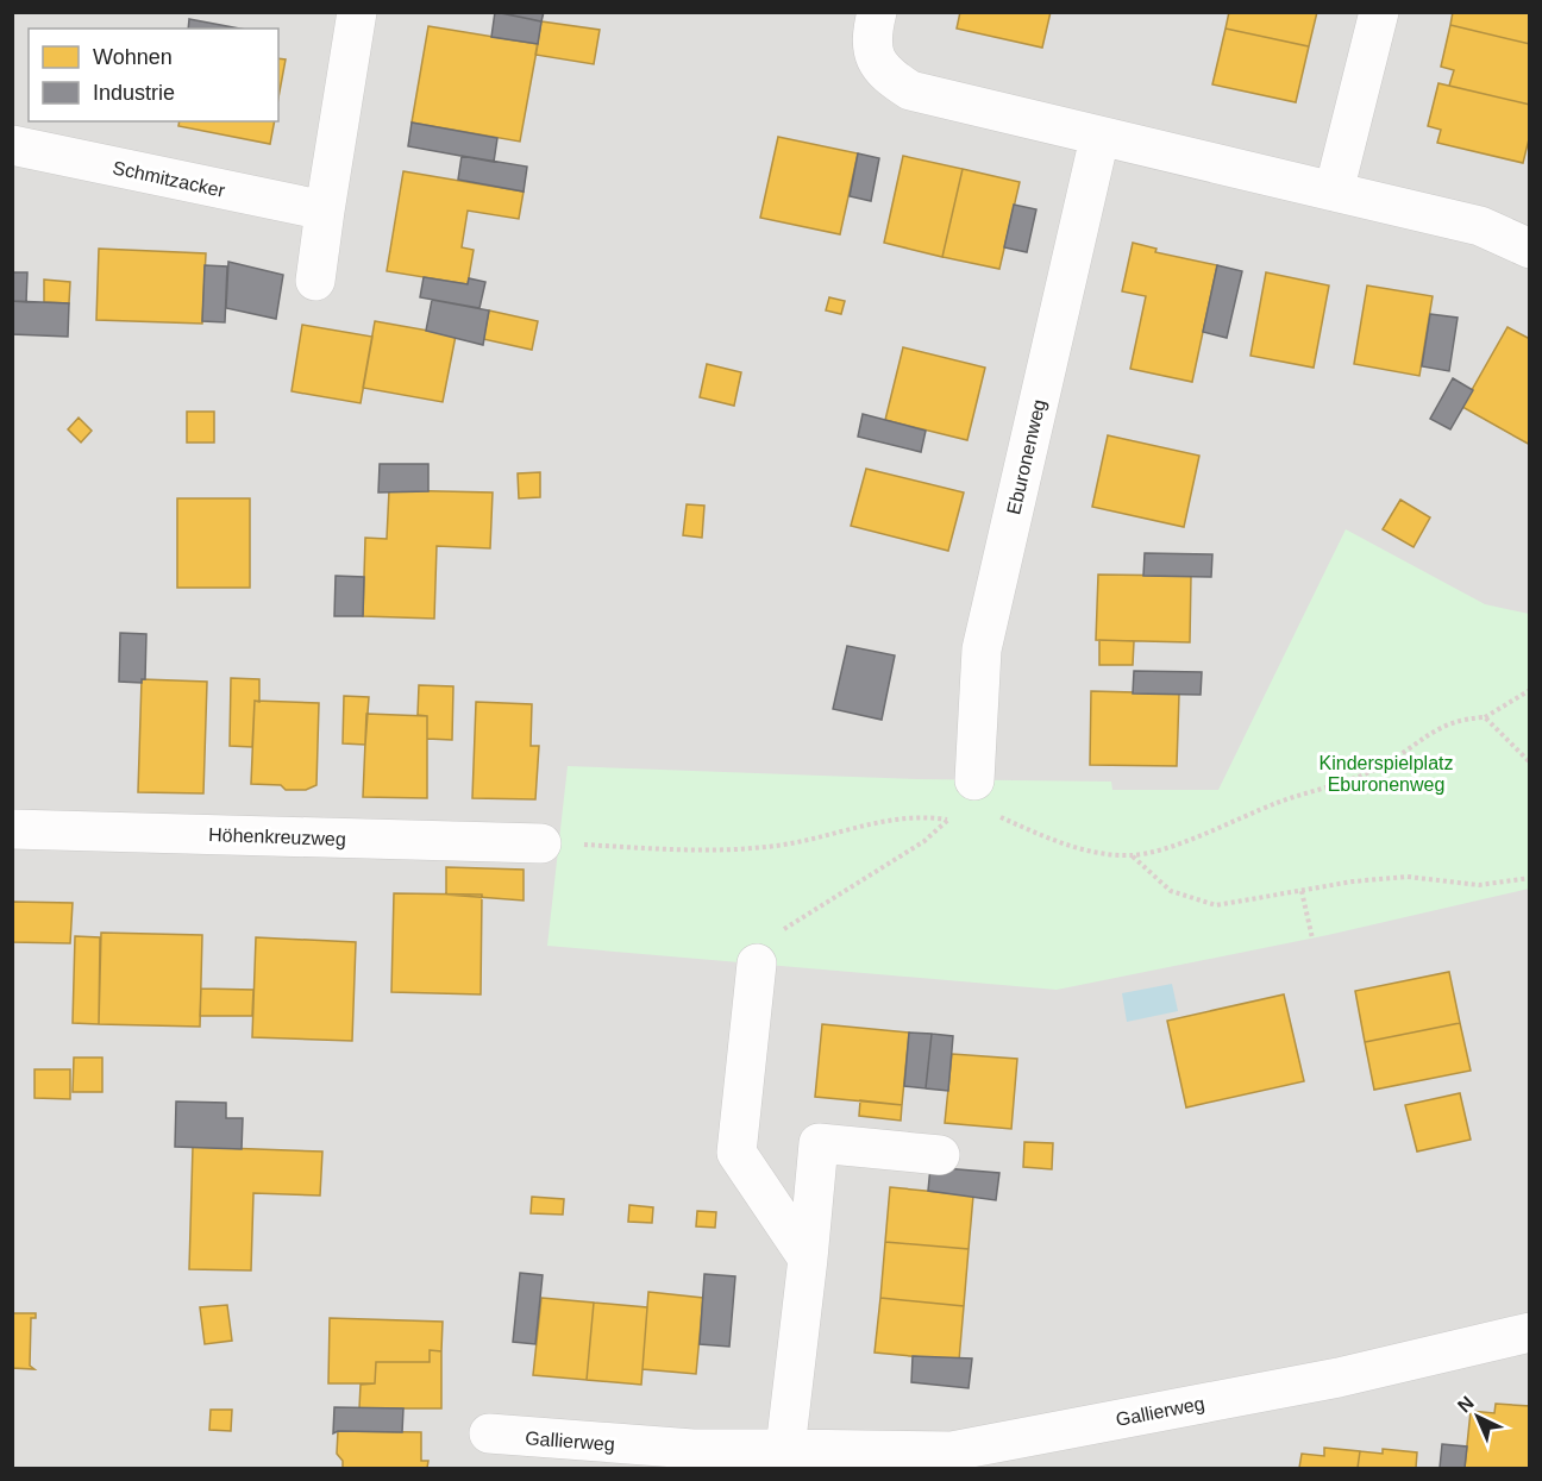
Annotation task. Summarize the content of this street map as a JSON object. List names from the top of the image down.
{
  "streets": {
    "street": [
      "Schmitzacker",
      "Eburonenweg",
      "Höhenkreuzweg",
      "Gallierweg"
    ]
  },
  "parks": ["Kinderspielplatz Eburonenweg"],
  "legend": ["Wohnen", "Industrie"],
  "north": "top left"
}
